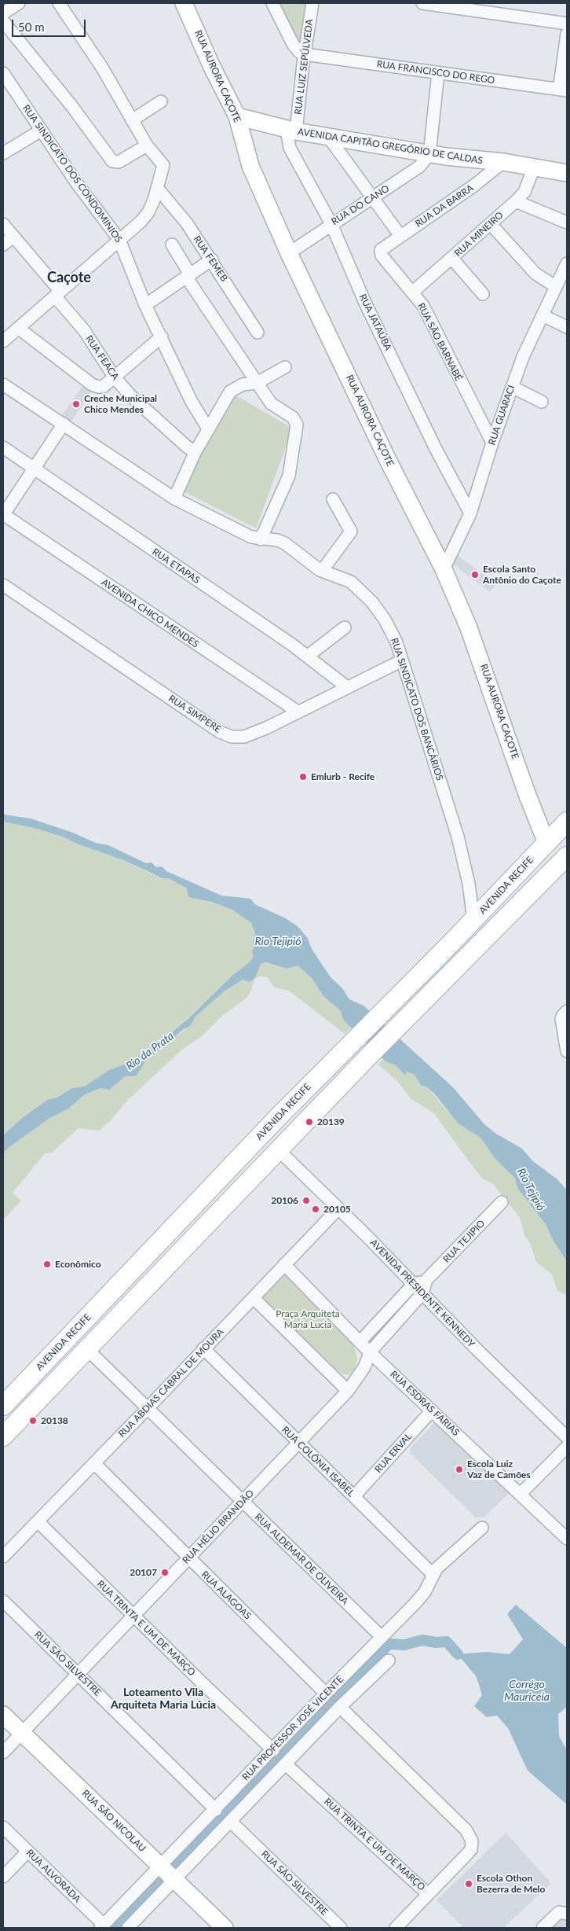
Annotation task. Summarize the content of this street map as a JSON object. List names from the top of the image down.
{
  "streets": {
    "main road": [
      "RUA AURORA CAÇOTE",
      "AVENIDA CAPITÃO GREGÓRIO DE CALDAS",
      "AVENIDA RECIFE",
      "RUA SÃO NICOLAU"
    ],
    "street": [
      "RUA LUIZ SEPÚLVEDA",
      "RUA FRANCISCO DO REGO",
      "RUA SINDICATO DOS CONDOMINIOS",
      "RUA DO CANO",
      "RUA DA BARRA",
      "RUA MINEIRO",
      "RUA FEMEB",
      "RUA JATAÚBA",
      "RUA SÃO BARNABÉ",
      "RUA FEACA",
      "RUA GUARACI",
      "RUA ETAPAS",
      "AVENIDA CHICO MENDES",
      "RUA SINDICATO DOS BANCÁRIOS",
      "RUA SIMPERE",
      "RUA TEJIPIO",
      "AVENIDA PRESIDENTE KENNEDY",
      "RUA ABDIAS CABRAL DE MOURA",
      "RUA ESDRAS FARIAS",
      "RUA ERVAL",
      "RUA COLÔNIA ISABEL",
      "RUA HÉLIO BRANDÃO",
      "RUA ALDEMAR DE OLIVEIRA",
      "RUA ALAGOAS",
      "RUA TRINTA E UM DE MARÇO",
      "RUA SÃO SILVESTRE",
      "RUA PROFESSOR JOSÉ VICENTE",
      "RUA ALVORADA"
    ]
  },
  "crossings": [
    ["RUA LUIZ SEPÚLVEDA", "RUA FRANCISCO DO REGO"],
    ["RUA LUIZ SEPÚLVEDA", "AVENIDA CAPITÃO GREGÓRIO DE CALDAS"],
    ["RUA LUIZ SEPÚLVEDA", "RUA JATAÚBA"],
    ["RUA AURORA CAÇOTE", "AVENIDA CAPITÃO GREGÓRIO DE CALDAS"],
    ["RUA AURORA CAÇOTE", "RUA DO CANO"],
    ["RUA AURORA CAÇOTE", "RUA GUARACI"],
    ["RUA AURORA CAÇOTE", "AVENIDA RECIFE"],
    ["AVENIDA CAPITÃO GREGÓRIO DE CALDAS", "RUA DO CANO"],
    ["AVENIDA CAPITÃO GREGÓRIO DE CALDAS", "RUA DA BARRA"],
    ["AVENIDA CAPITÃO GREGÓRIO DE CALDAS", "RUA MINEIRO"],
    ["AVENIDA CAPITÃO GREGÓRIO DE CALDAS", "RUA JATAÚBA"],
    ["RUA DO CANO", "RUA JATAÚBA"],
    ["RUA DA BARRA", "RUA SÃO BARNABÉ"],
    ["RUA MINEIRO", "RUA SÃO BARNABÉ"],
    ["RUA JATAÚBA", "RUA GUARACI"],
    ["RUA SÃO BARNABÉ", "RUA GUARACI"],
    ["RUA ETAPAS", "RUA SIMPERE"],
    ["AVENIDA CHICO MENDES", "RUA SIMPERE"],
    ["RUA SINDICATO DOS BANCÁRIOS", "RUA SIMPERE"],
    ["RUA SINDICATO DOS BANCÁRIOS", "AVENIDA RECIFE"],
    ["RUA TEJIPIO", "AVENIDA PRESIDENTE KENNEDY"],
    ["RUA TEJIPIO", "RUA HÉLIO BRANDÃO"],
    ["AVENIDA PRESIDENTE KENNEDY", "RUA ABDIAS CABRAL DE MOURA"],
    ["AVENIDA PRESIDENTE KENNEDY", "RUA HÉLIO BRANDÃO"],
    ["RUA ABDIAS CABRAL DE MOURA", "RUA ESDRAS FARIAS"],
    ["RUA ABDIAS CABRAL DE MOURA", "RUA COLÔNIA ISABEL"],
    ["RUA ABDIAS CABRAL DE MOURA", "RUA ALDEMAR DE OLIVEIRA"],
    ["RUA ABDIAS CABRAL DE MOURA", "RUA ALAGOAS"],
    ["RUA ABDIAS CABRAL DE MOURA", "RUA TRINTA E UM DE MARÇO"],
    ["RUA ESDRAS FARIAS", "RUA ERVAL"],
    ["RUA ESDRAS FARIAS", "RUA HÉLIO BRANDÃO"],
    ["RUA ERVAL", "RUA COLÔNIA ISABEL"],
    ["RUA COLÔNIA ISABEL", "RUA HÉLIO BRANDÃO"],
    ["RUA COLÔNIA ISABEL", "RUA PROFESSOR JOSÉ VICENTE"],
    ["RUA HÉLIO BRANDÃO", "RUA ALDEMAR DE OLIVEIRA"],
    ["RUA HÉLIO BRANDÃO", "RUA ALAGOAS"],
    ["RUA HÉLIO BRANDÃO", "RUA TRINTA E UM DE MARÇO"],
    ["RUA HÉLIO BRANDÃO", "RUA SÃO SILVESTRE"],
    ["RUA HÉLIO BRANDÃO", "RUA SÃO NICOLAU"],
    ["RUA ALDEMAR DE OLIVEIRA", "RUA PROFESSOR JOSÉ VICENTE"],
    ["RUA ALAGOAS", "RUA PROFESSOR JOSÉ VICENTE"],
    ["RUA TRINTA E UM DE MARÇO", "RUA PROFESSOR JOSÉ VICENTE"],
    ["RUA SÃO SILVESTRE", "RUA PROFESSOR JOSÉ VICENTE"],
    ["RUA PROFESSOR JOSÉ VICENTE", "RUA SÃO NICOLAU"],
    ["RUA PROFESSOR JOSÉ VICENTE", "RUA ALVORADA"]
  ],
  "districts": ["Caçote", "Loteamento Vila Arquiteta Maria Lúcia"],
  "water": ["Rio Tejipió", "Rio da Prata", "Corrégo Mauriceia"],
  "parks": ["Praça Arquiteta Maria Lucia"],
  "places": [
    "Creche Municipal Chico Mendes",
    "Escola Santo Antônio do Caçote",
    "Emlurb - Recife",
    "20139",
    "20106",
    "20105",
    "Econômico",
    "20138",
    "Escola Luiz Vaz de Camões",
    "20107",
    "Escola Othon Bezerra de Melo"
  ],
  "scale_bar": "50 m"
}
